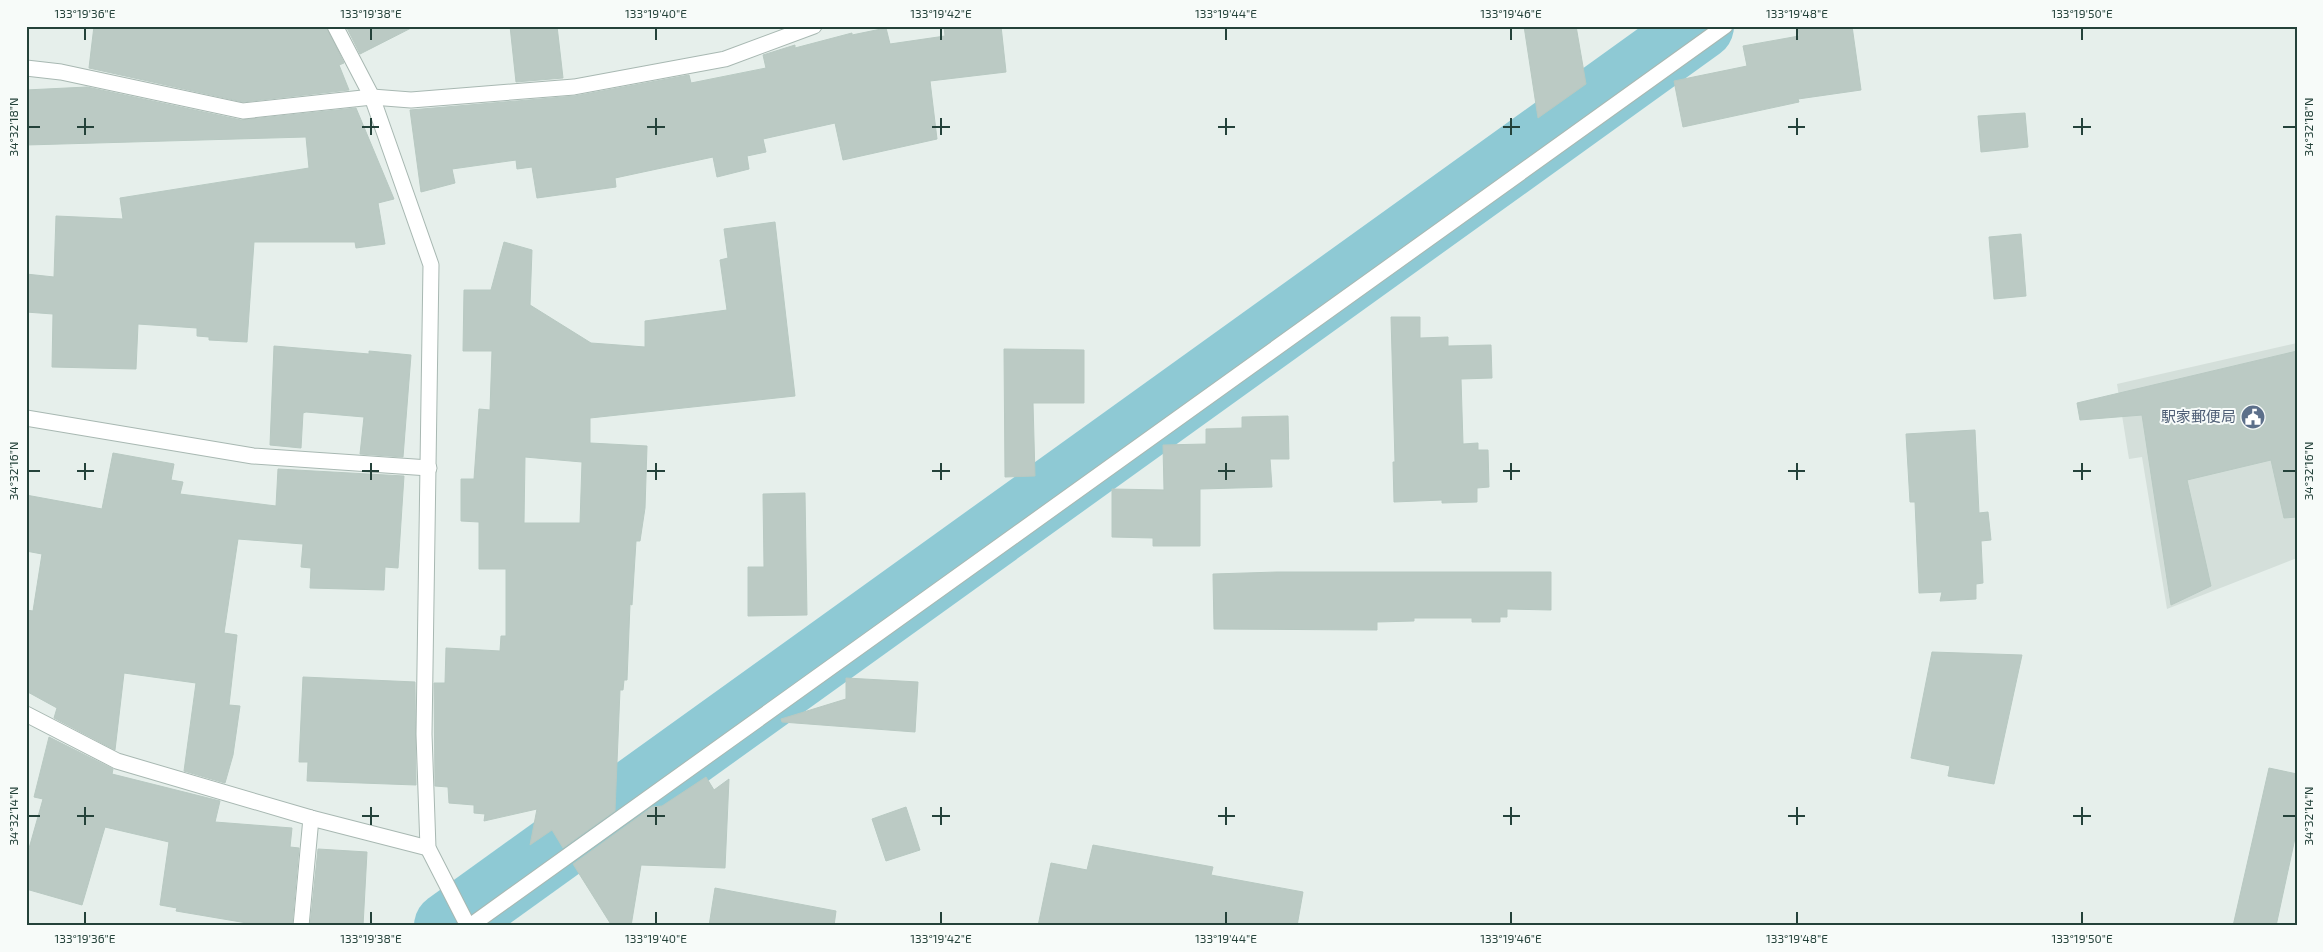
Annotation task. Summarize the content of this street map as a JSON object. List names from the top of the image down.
{
  "places": {
    "public building": ["駅家郵便局"]
  },
  "coordinates": [
    "133°19'36\"E",
    "133°19'38\"E",
    "133°19'40\"E",
    "133°19'42\"E",
    "133°19'44\"E",
    "133°19'46\"E",
    "133°19'48\"E",
    "133°19'50\"E",
    "34°32'18\"N",
    "34°32'16\"N",
    "34°32'14\"N"
  ]
}
